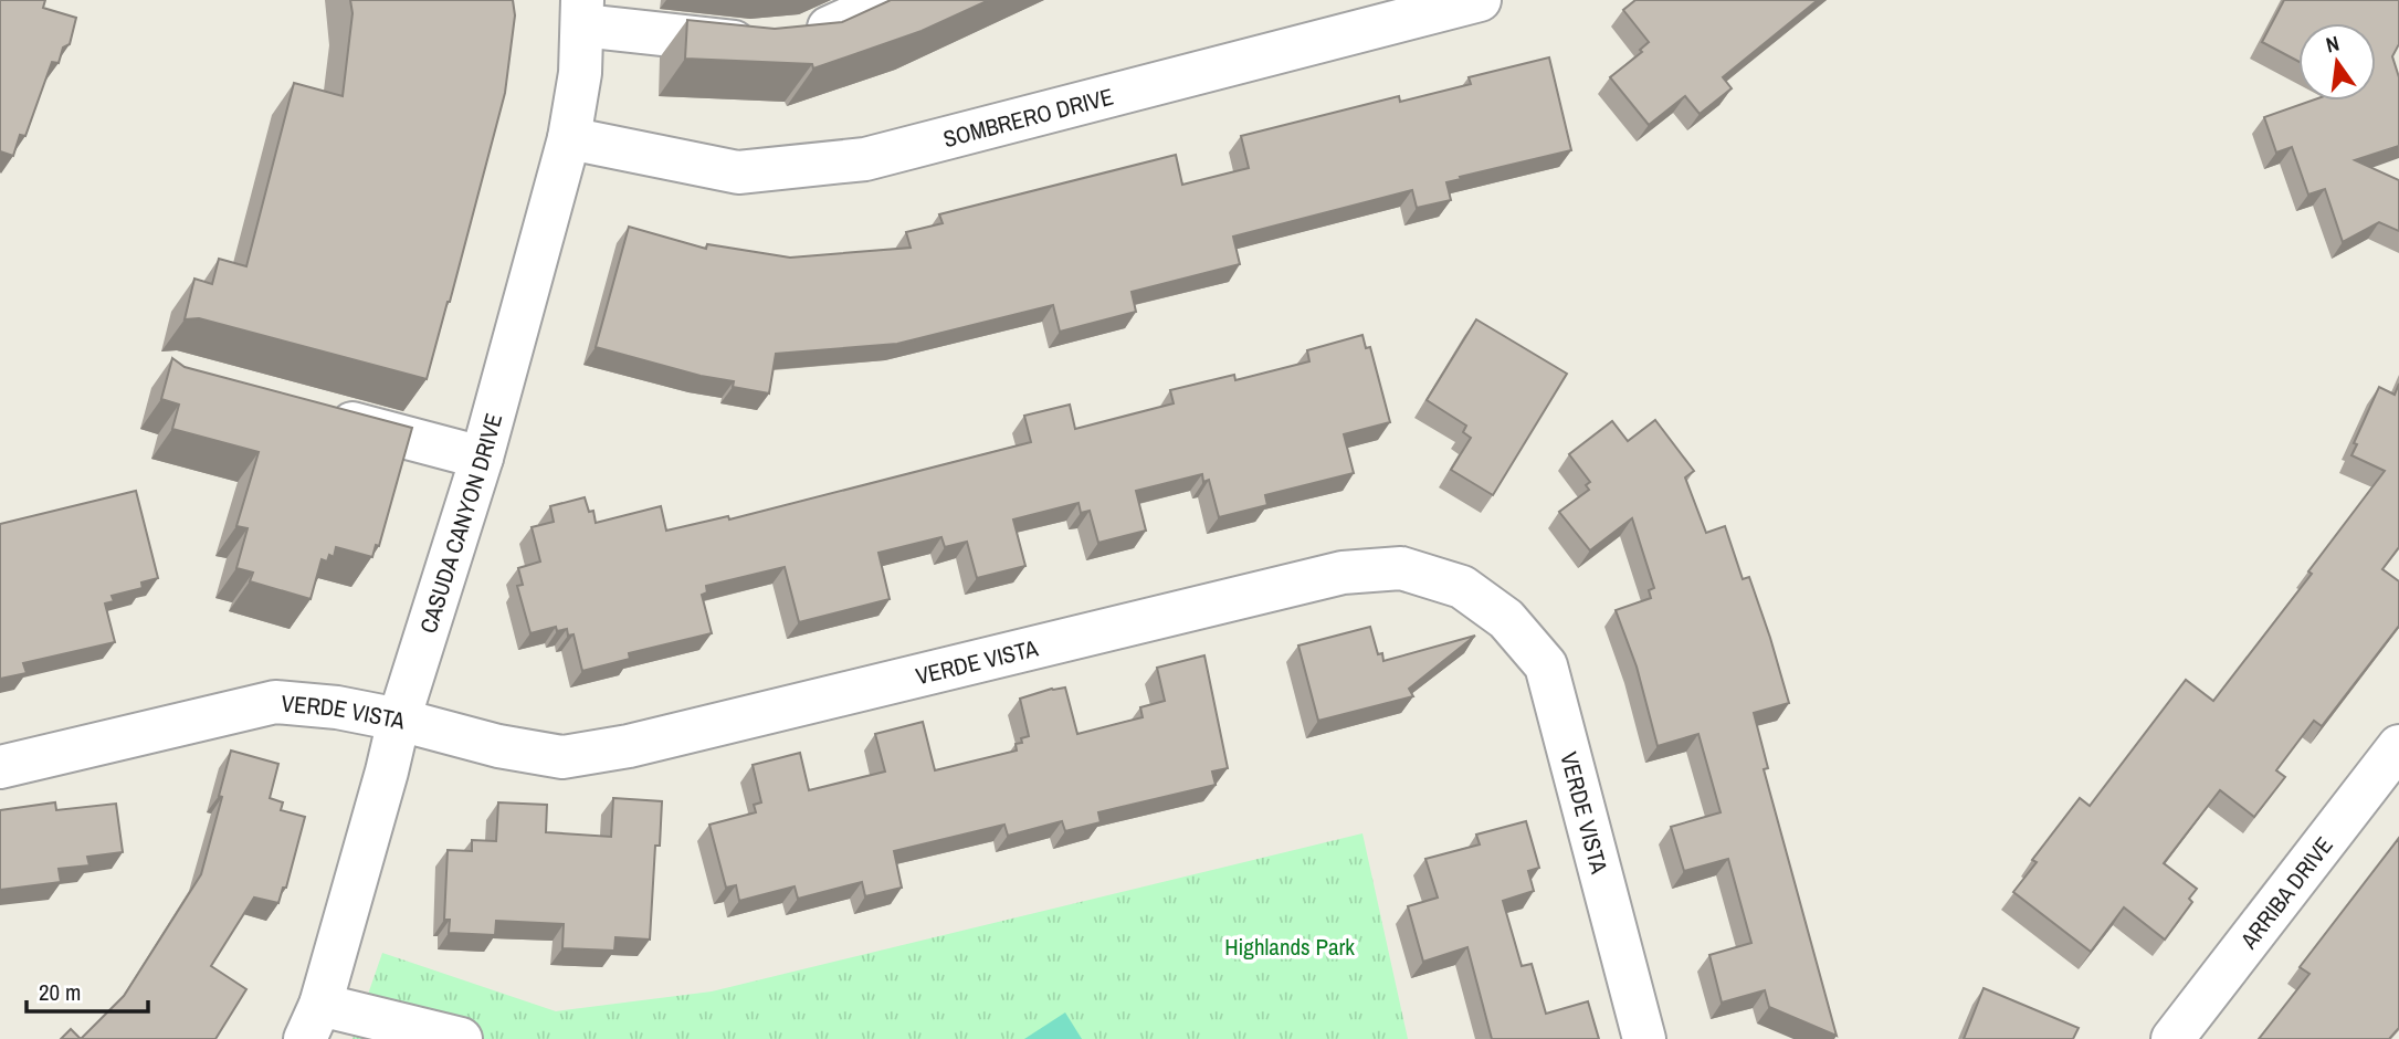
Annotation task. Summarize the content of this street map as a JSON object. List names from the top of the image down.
{
  "streets": {
    "street": [
      "SOMBRERO DRIVE",
      "CASUDA CANYON DRIVE",
      "VERDE VISTA",
      "ARRIBA DRIVE"
    ]
  },
  "crossings": [
    ["SOMBRERO DRIVE", "CASUDA CANYON DRIVE"],
    ["CASUDA CANYON DRIVE", "VERDE VISTA"]
  ],
  "parks": ["Highlands Park"],
  "scale_bar": "20 m",
  "north": "top"
}
